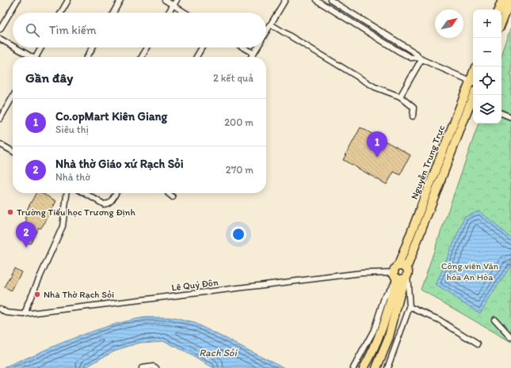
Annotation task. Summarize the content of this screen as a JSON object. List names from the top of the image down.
{
  "streets": {
    "main road": ["Nguyễn Trung Trực"],
    "street": ["Lê Quý Đôn"]
  },
  "crossings": [
    ["Nguyễn Trung Trực", "Lê Quý Đôn"]
  ],
  "water": ["Rạch Sỏi"],
  "parks": ["Công viên Văn hóa An Hòa"],
  "places": ["Trường Tiểu học Trương Định", "Nhà Thờ Rạch Sỏi"],
  "north": "top right",
  "page": {
    "map_buttons": ["+", "−"],
    "search": "Tìm kiếm",
    "heading": ["Gần đây", "2 kết quả"],
    "list": [
      {
        "mark": "1",
        "name": "Co.opMart Kiên Giang",
        "note": "Siêu thị",
        "value": "200 m"
      },
      {
        "mark": "2",
        "name": "Nhà thờ Giáo xứ Rạch Sỏi",
        "note": "Nhà thờ",
        "value": "270 m"
      }
    ],
    "pins": ["1", "2"]
  }
}
